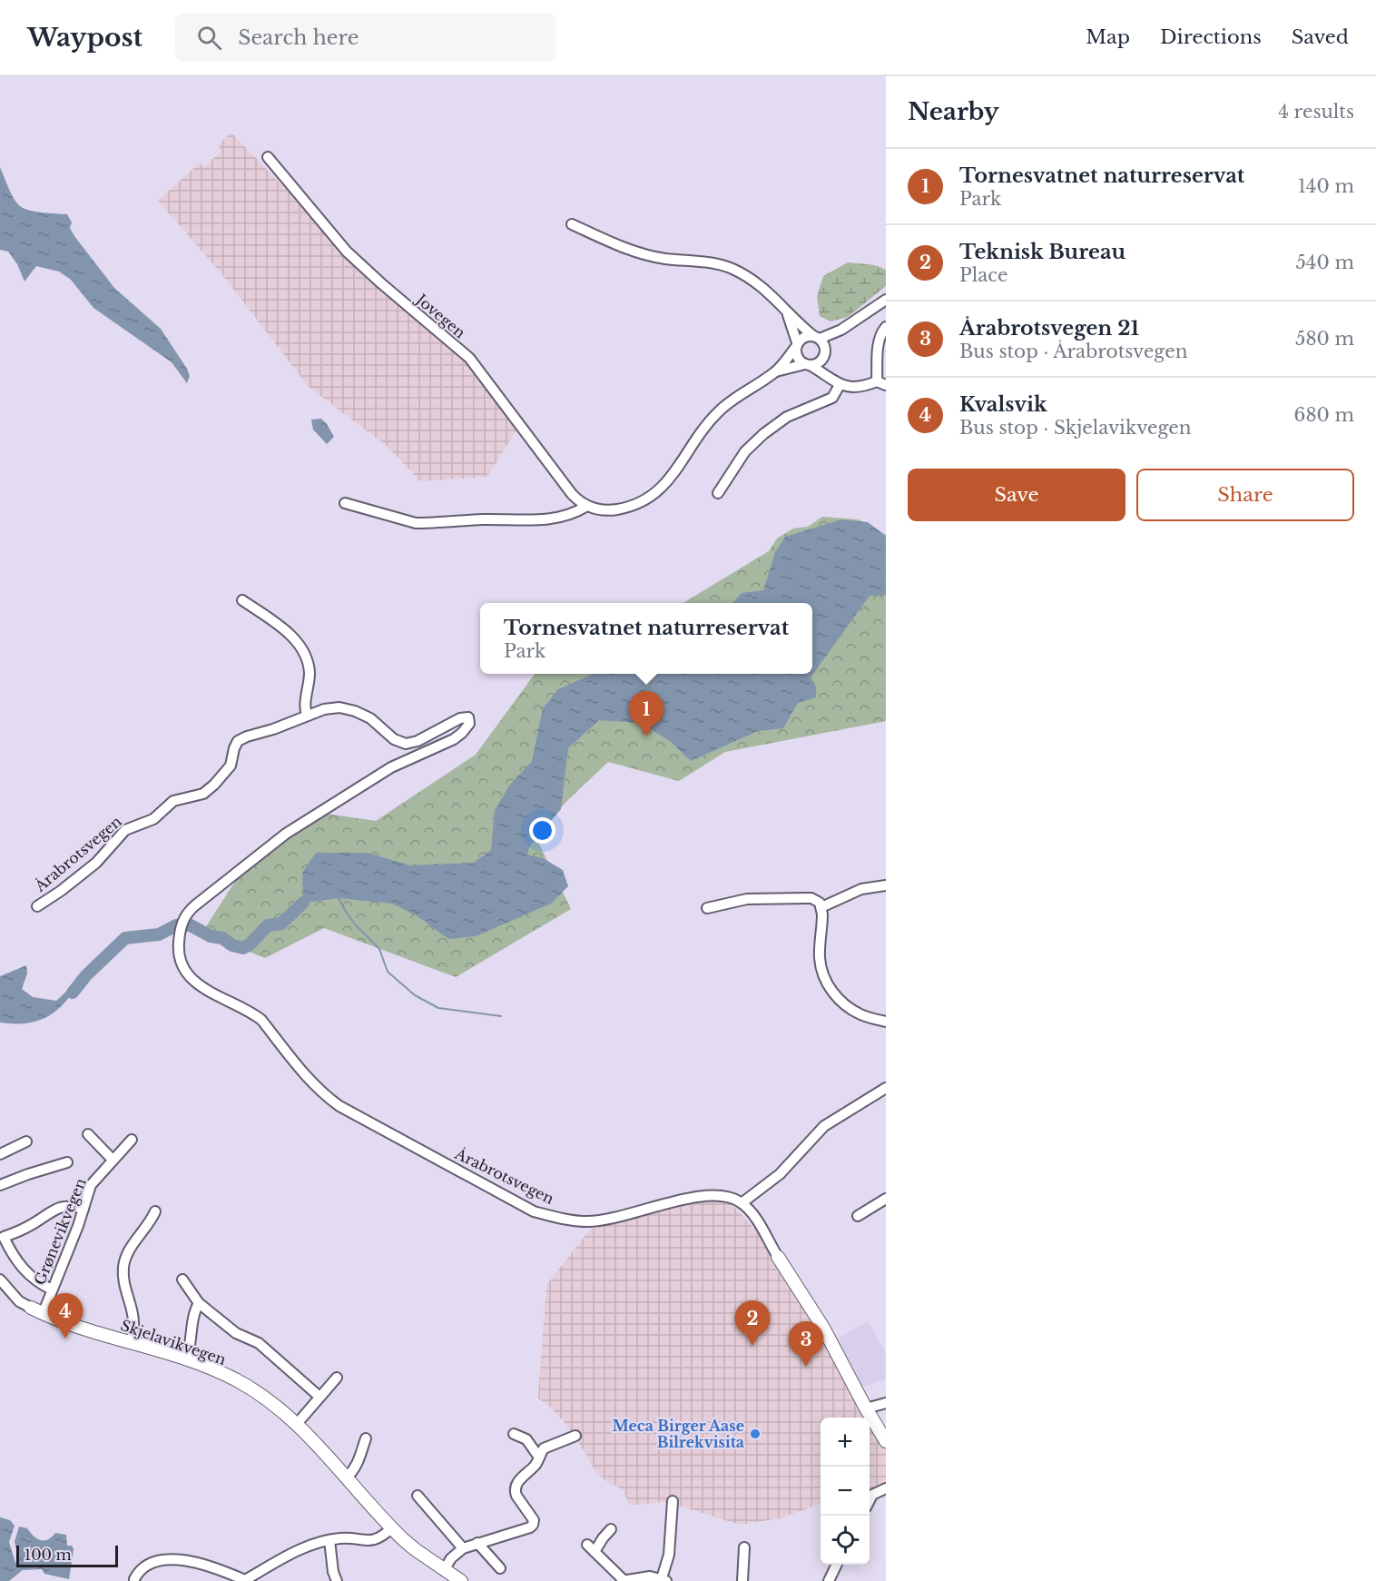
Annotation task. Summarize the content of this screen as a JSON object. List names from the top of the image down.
{
  "streets": {
    "main road": ["Skjelavikvegen"],
    "street": ["Jovegen", "Årabrotsvegen", "Grønevikvegen"]
  },
  "crossings": [
    ["Grønevikvegen", "Skjelavikvegen"]
  ],
  "places": ["Meca Birger Aase Bilrekvisita"],
  "scale_bar": "100 m",
  "page": {
    "header": "Waypost",
    "search": "Search here",
    "nav": ["Map", "Directions", "Saved"],
    "heading": ["Nearby", "4 results"],
    "list": [
      {
        "mark": "1",
        "name": "Tornesvatnet naturreservat",
        "note": "Park",
        "value": "140 m"
      },
      {
        "mark": "2",
        "name": "Teknisk Bureau",
        "note": "Place",
        "value": "540 m"
      },
      {
        "mark": "3",
        "name": "Årabrotsvegen 21",
        "note": "Bus stop · Årabrotsvegen",
        "value": "580 m"
      },
      {
        "mark": "4",
        "name": "Kvalsvik",
        "note": "Bus stop · Skjelavikvegen",
        "value": "680 m"
      }
    ],
    "buttons": ["Save", "Share"],
    "popup": ["Tornesvatnet naturreservat", "Park"],
    "pins": [
      "1",
      "4",
      "2",
      "3"
    ],
    "map_buttons": ["+", "−"],
    "scale": "100 m"
  }
}
